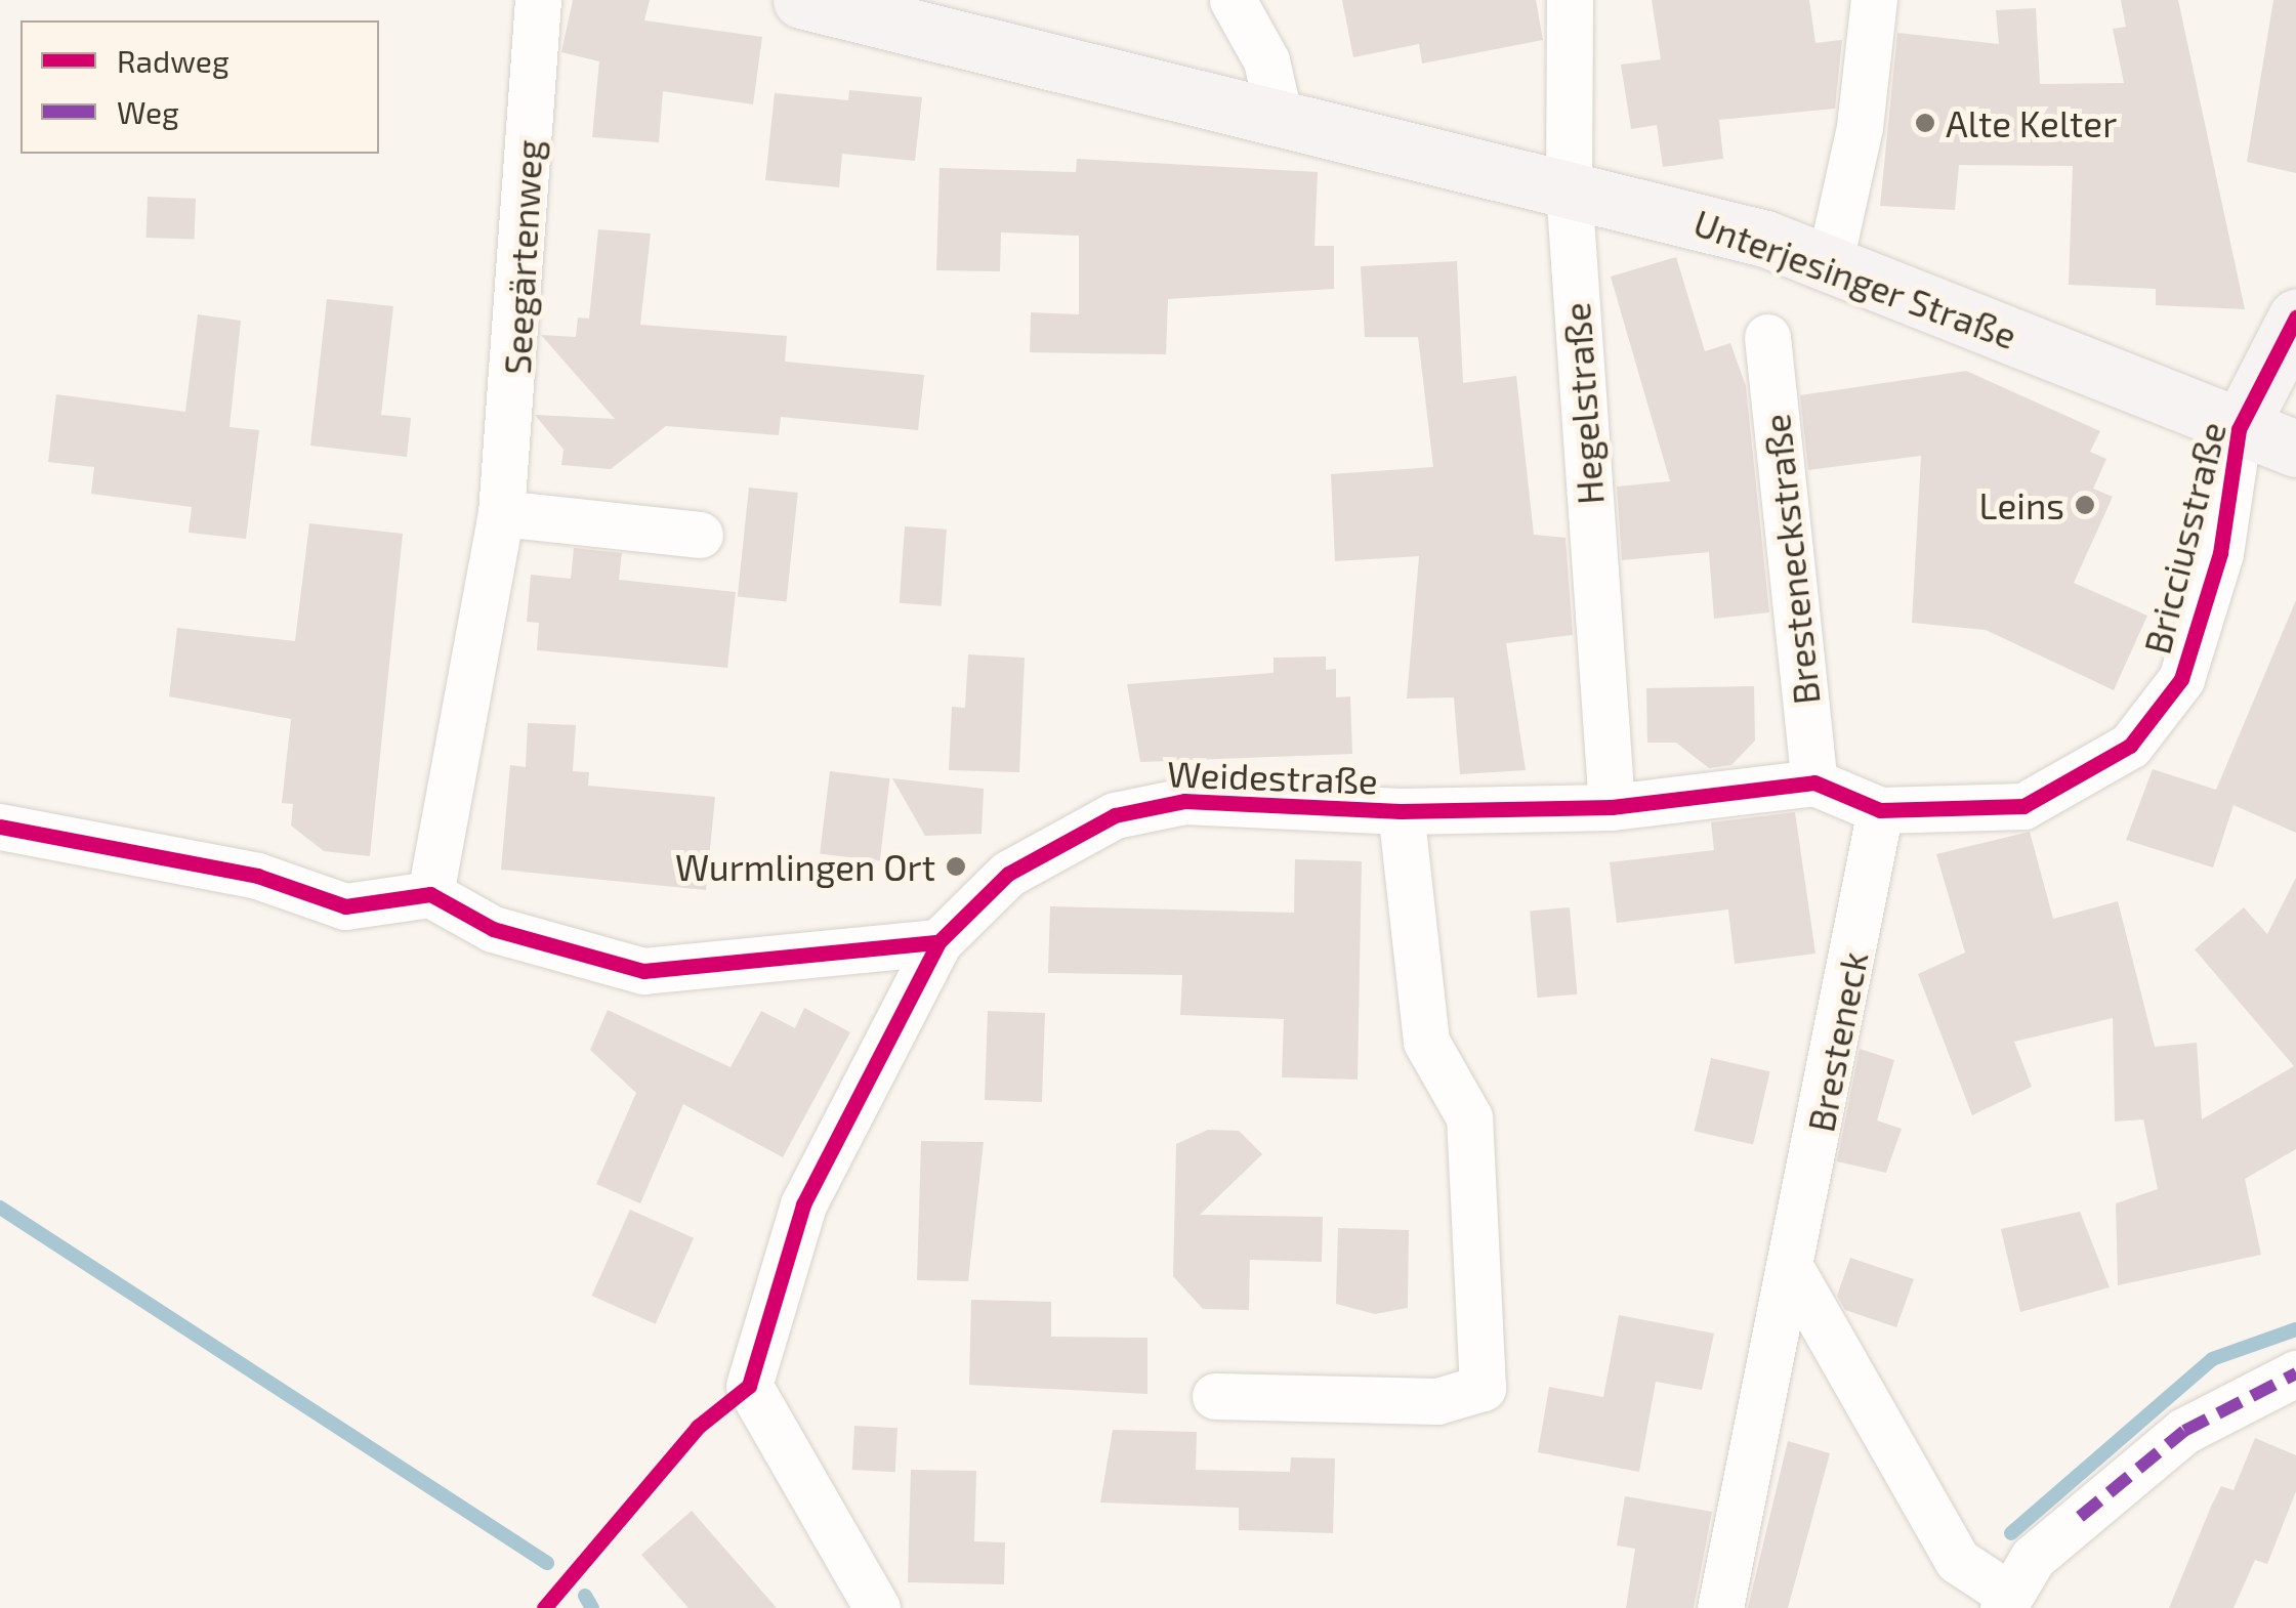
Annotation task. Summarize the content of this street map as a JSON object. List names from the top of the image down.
{
  "streets": {
    "main road": ["Unterjesinger Straße", "Bricciusstraße"],
    "street": [
      "Seegärtenweg",
      "Hegelstraße",
      "Bresteneckstraße",
      "Weidestraße",
      "Bresteneck"
    ]
  },
  "crossings": [
    ["Unterjesinger Straße", "Hegelstraße"],
    ["Unterjesinger Straße", "Bricciusstraße"],
    ["Hegelstraße", "Weidestraße"],
    ["Bricciusstraße", "Weidestraße"],
    ["Bricciusstraße", "Bresteneck"],
    ["Bresteneckstraße", "Weidestraße"],
    ["Weidestraße", "Bresteneck"]
  ],
  "places": ["Alte Kelter", "Leins", "Wurmlingen Ort"],
  "legend": ["Radweg", "Weg"]
}
